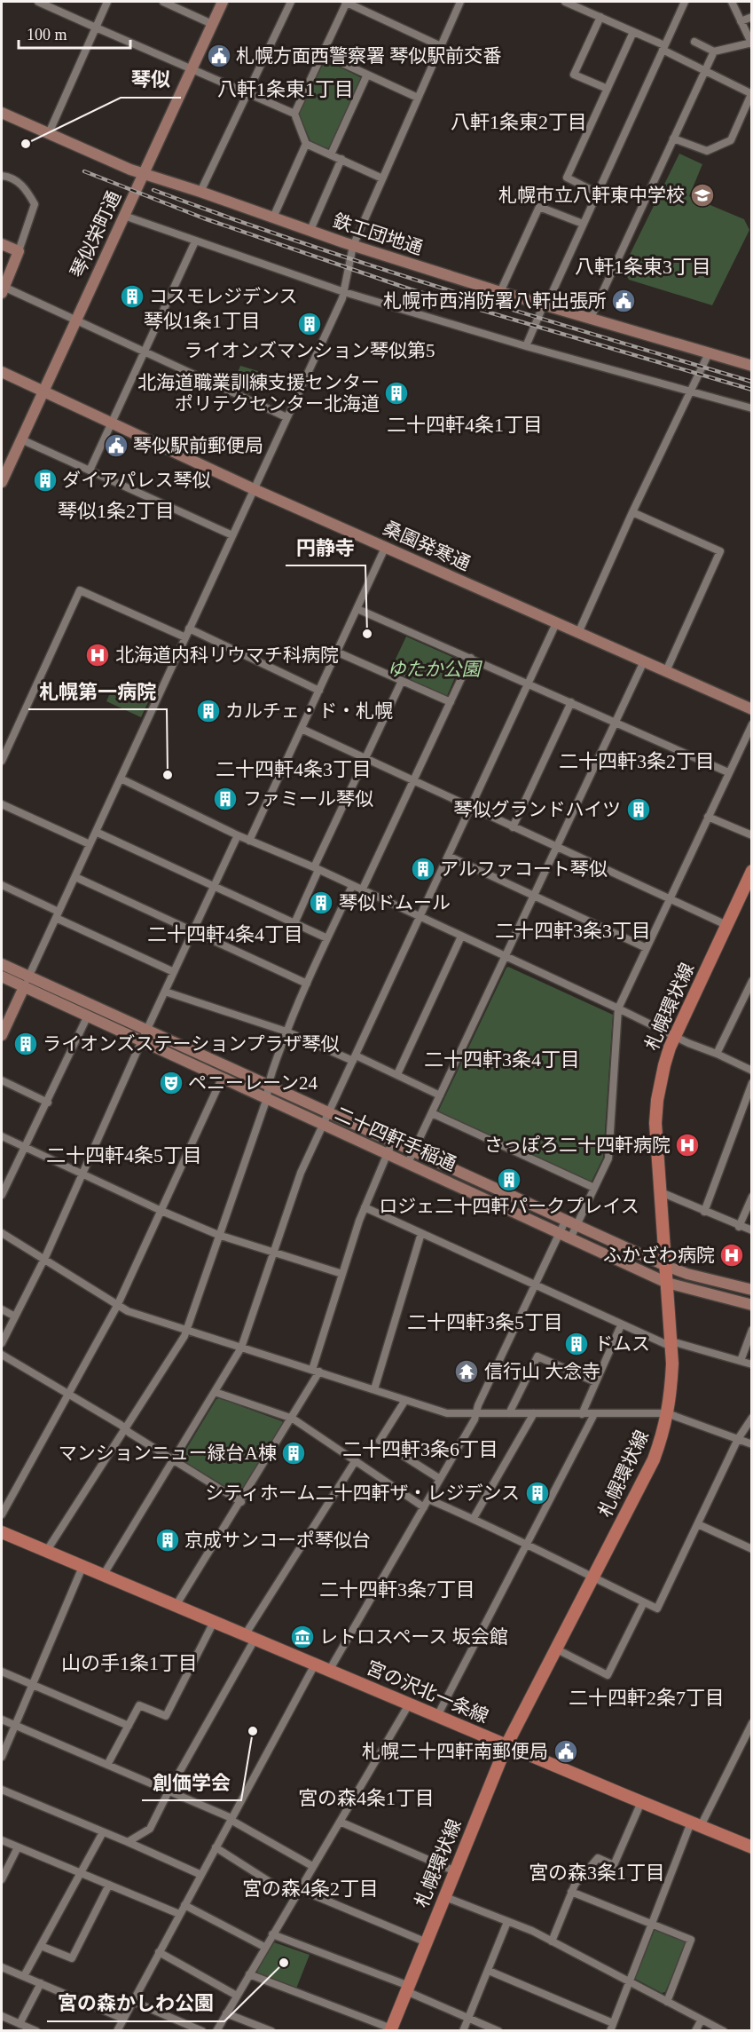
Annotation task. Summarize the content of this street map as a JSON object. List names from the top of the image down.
{
  "streets": {
    "main road": ["札幌環状線", "宮の沢北一条線"],
    "street": [
      "琴似栄町通",
      "鉄工団地通",
      "桑園発寒通",
      "二十四軒手稲通"
    ]
  },
  "crossings": [
    ["琴似栄町通", "鉄工団地通"],
    ["琴似栄町通", "桑園発寒通"],
    ["札幌環状線", "二十四軒手稲通"],
    ["札幌環状線", "宮の沢北一条線"]
  ],
  "districts": [
    "八軒1条東1丁目",
    "八軒1条東2丁目",
    "八軒1条東3丁目",
    "琴似1条1丁目",
    "二十四軒4条1丁目",
    "琴似1条2丁目",
    "二十四軒3条2丁目",
    "二十四軒4条3丁目",
    "二十四軒3条3丁目",
    "二十四軒4条4丁目",
    "二十四軒3条4丁目",
    "二十四軒4条5丁目",
    "二十四軒3条5丁目",
    "二十四軒3条6丁目",
    "二十四軒3条7丁目",
    "山の手1条1丁目",
    "二十四軒2条7丁目",
    "宮の森4条1丁目",
    "宮の森3条1丁目",
    "宮の森4条2丁目"
  ],
  "parks": ["ゆたか公園"],
  "places": {
    "public building": [
      "札幌方面西警察署 琴似駅前交番",
      "札幌市西消防署八軒出張所",
      "琴似駅前郵便局",
      "札幌二十四軒南郵便局"
    ],
    "other": [
      "琴似",
      "円静寺",
      "札幌第一病院",
      "創価学会",
      "宮の森かしわ公園"
    ],
    "school or university": ["札幌市立八軒東中学校"],
    "building": [
      "コスモレジデンス",
      "ライオンズマンション琴似第5",
      "北海道職業訓練支援センター ポリテクセンター北海道",
      "ダイアパレス琴似",
      "カルチェ・ド・札幌",
      "ファミール琴似",
      "琴似グランドハイツ",
      "アルファコート琴似",
      "琴似ドムール",
      "ライオンズステーションプラザ琴似",
      "ロジェ二十四軒パークプレイス",
      "ドムス",
      "マンションニュー緑台A棟",
      "シティホーム二十四軒ザ・レジデンス",
      "京成サンコーポ琴似台"
    ],
    "hospital": ["北海道内科リウマチ科病院", "さっぽろ二十四軒病院", "ふかざわ病院"],
    "theatre": ["ペニーレーン24"],
    "temple": ["信行山 大念寺"],
    "museum": ["レトロスペース 坂会館"]
  },
  "scale_bar": "100 m"
}
